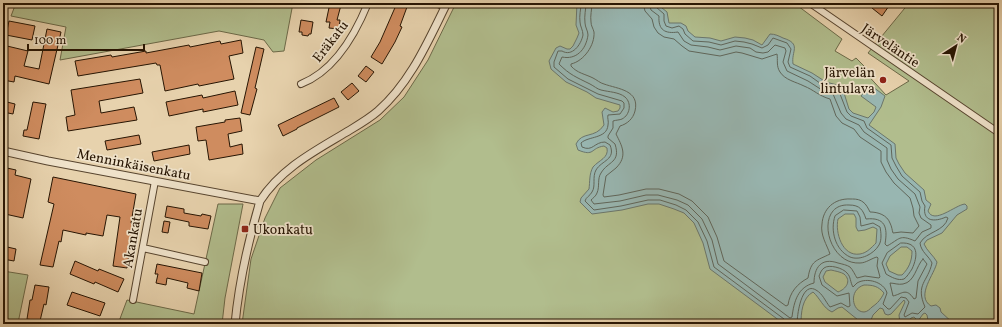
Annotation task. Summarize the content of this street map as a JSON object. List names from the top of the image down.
{
  "streets": {
    "street": [
      "Eräkatu",
      "Järveläntie",
      "Menninkäisenkatu",
      "Akankatu"
    ]
  },
  "crossings": [
    ["Menninkäisenkatu", "Akankatu"]
  ],
  "places": {
    "other": ["Järvelän lintulava"],
    "transit": ["Ukonkatu"]
  },
  "scale_bar": "100 m",
  "north": "top right"
}
